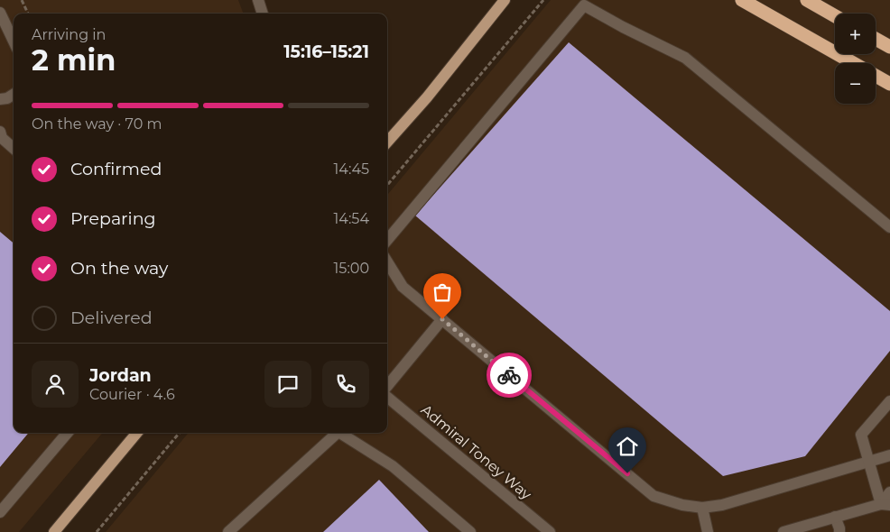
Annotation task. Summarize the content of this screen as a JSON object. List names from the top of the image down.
{
  "streets": {
    "street": ["Admiral Toney Way"]
  },
  "page": {
    "map_buttons": ["+", "−"],
    "heading": ["2 min", "Arriving in", "15:16–15:21"],
    "panel": ["Jordan", "Courier · 4.6"],
    "bar": "On the way · 70 m",
    "list": [
      ["Confirmed", "14:45"],
      ["Preparing", "14:54"],
      ["On the way", "15:00"],
      "Delivered"
    ]
  }
}
